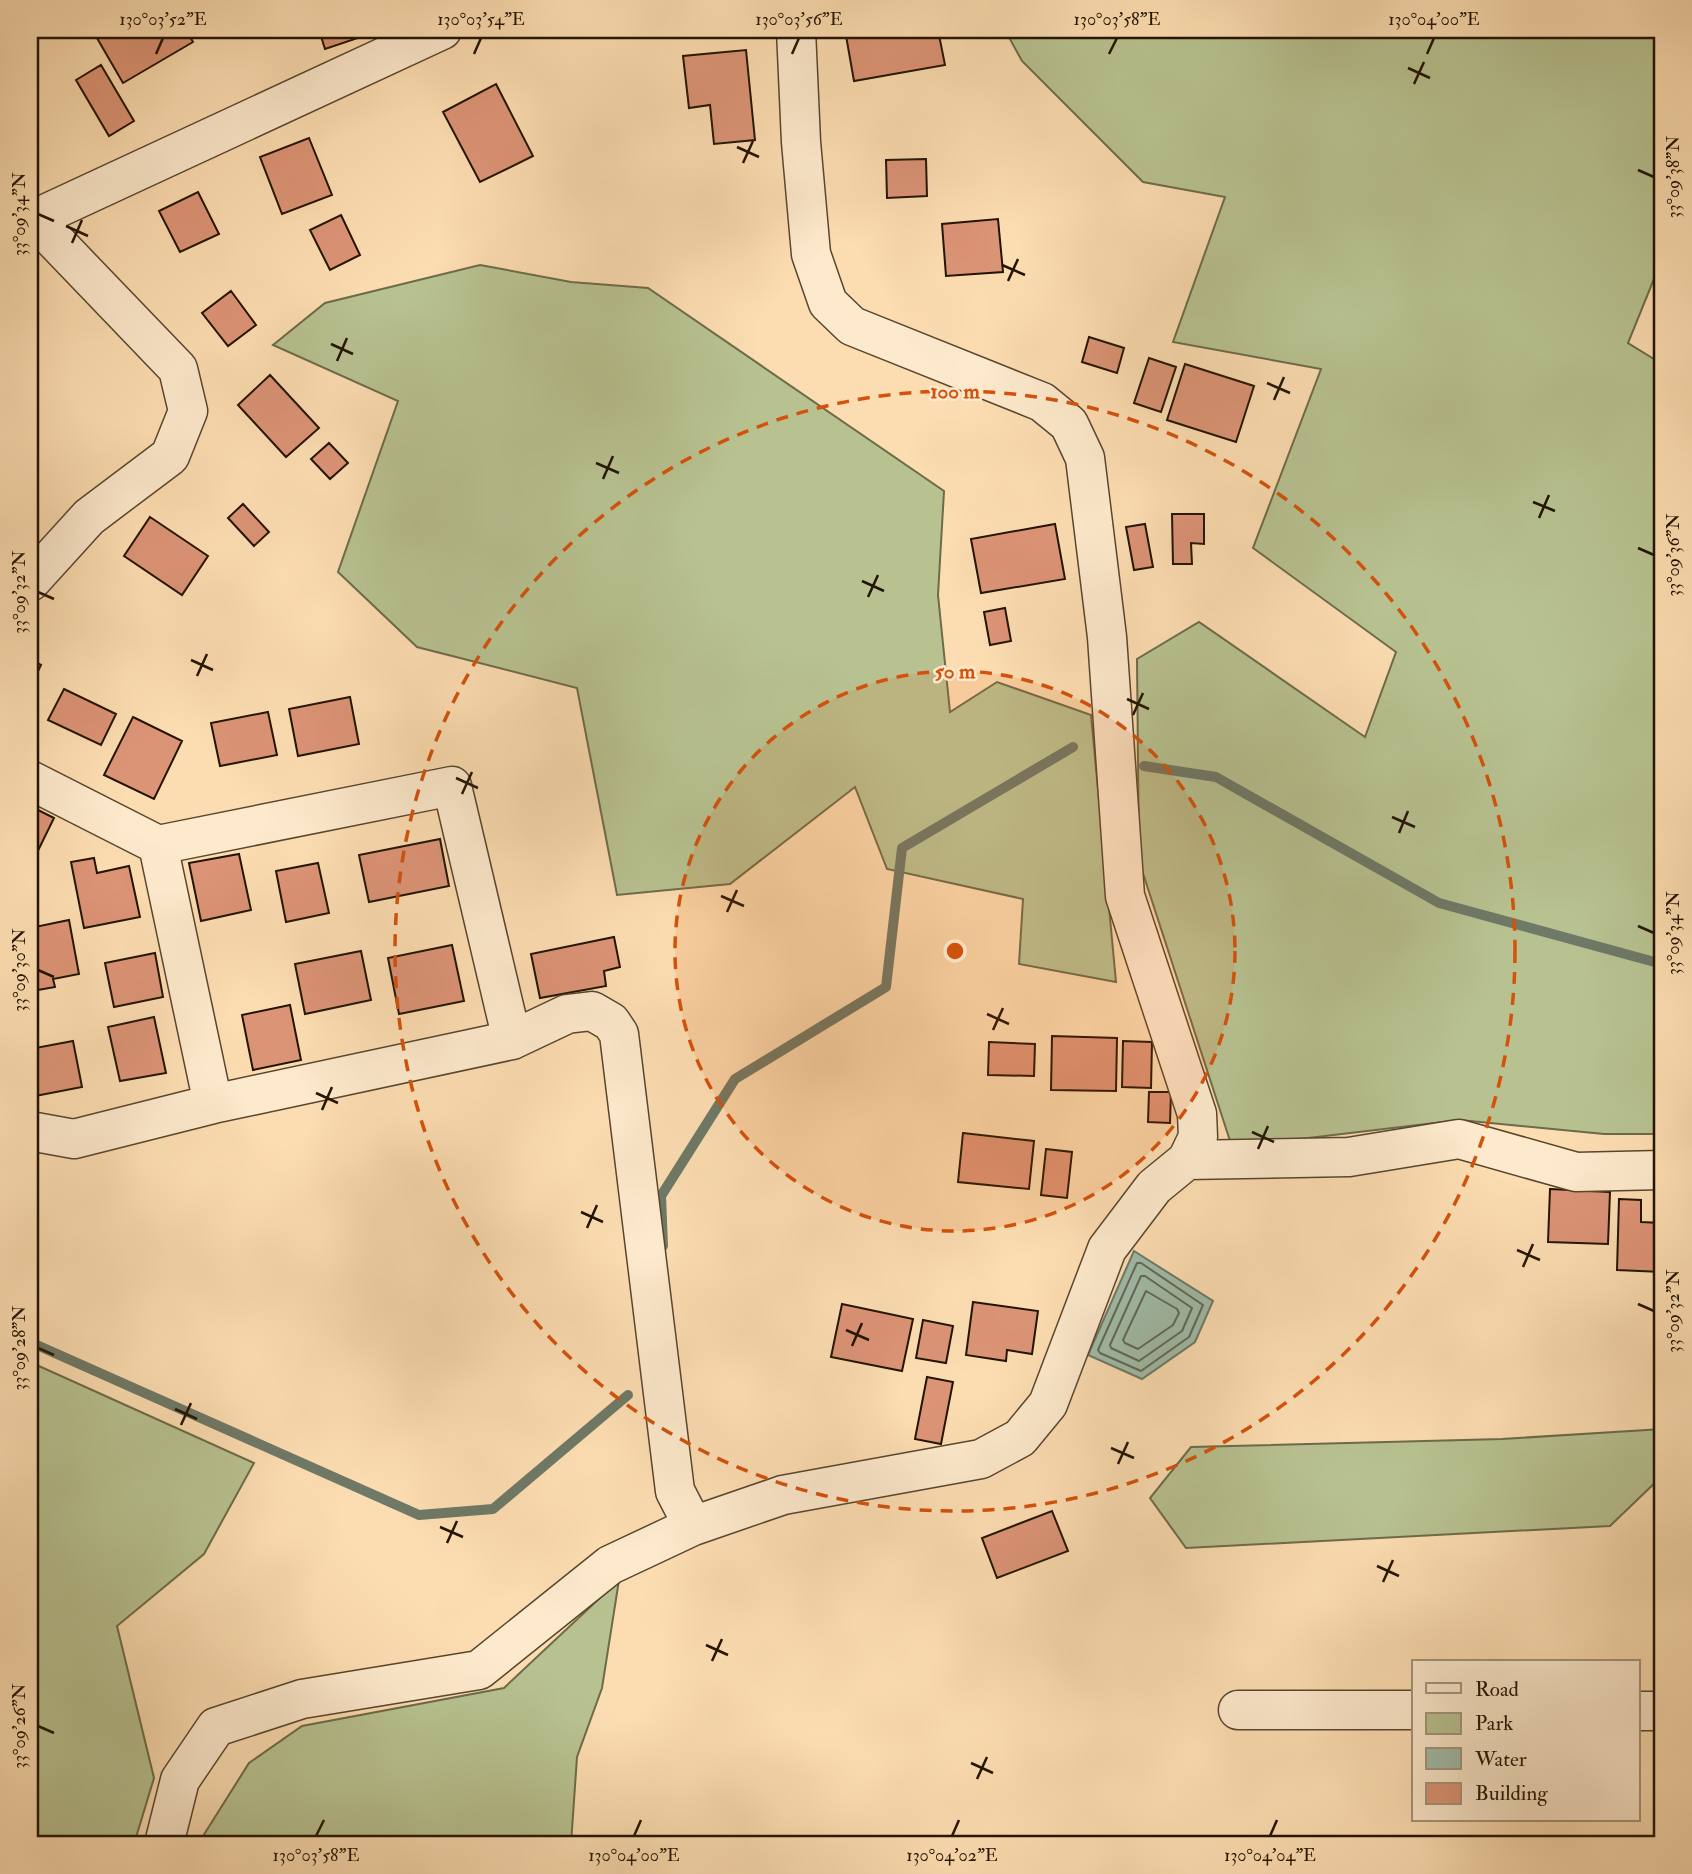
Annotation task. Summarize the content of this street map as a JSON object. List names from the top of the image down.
{
  "legend": [
    "Road",
    "Park",
    "Water",
    "Building"
  ],
  "coordinates": [
    "130°03'52\"E",
    "130°03'54\"E",
    "130°03'56\"E",
    "130°03'58\"E",
    "130°04'00\"E",
    "33°09'38\"N",
    "33°09'34\"N",
    "33°09'36\"N",
    "33°09'32\"N",
    "33°09'30\"N",
    "33°09'28\"N",
    "33°09'26\"N",
    "130°04'02\"E",
    "130°04'04\"E"
  ],
  "rings": ["100 m", "50 m"]
}
